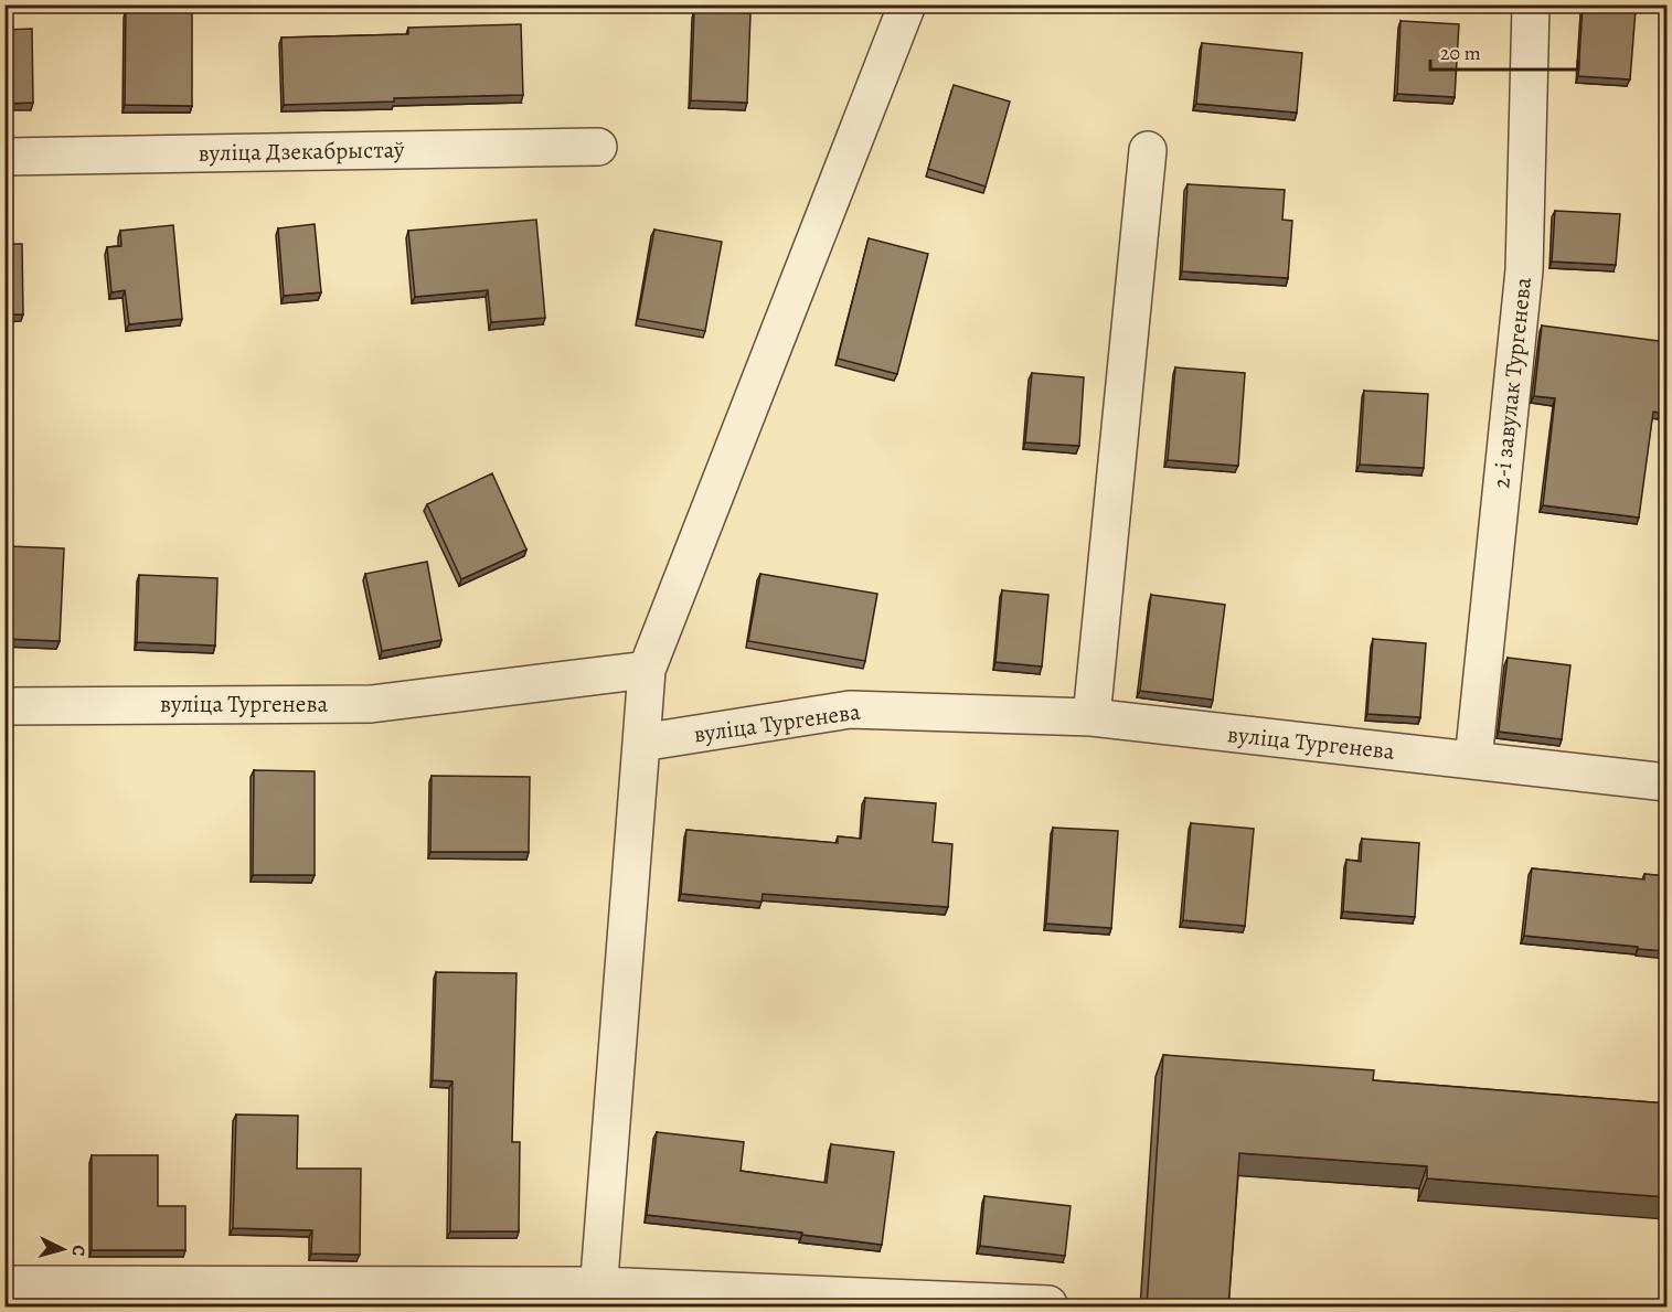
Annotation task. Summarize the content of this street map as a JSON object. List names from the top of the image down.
{
  "streets": {
    "street": ["вуліца Дзекабрыстаў", "2-і завулак Тургенева", "вуліца Тургенева"]
  },
  "crossings": [
    ["2-і завулак Тургенева", "вуліца Тургенева"]
  ],
  "scale_bar": "20 m",
  "north": "right"
}
